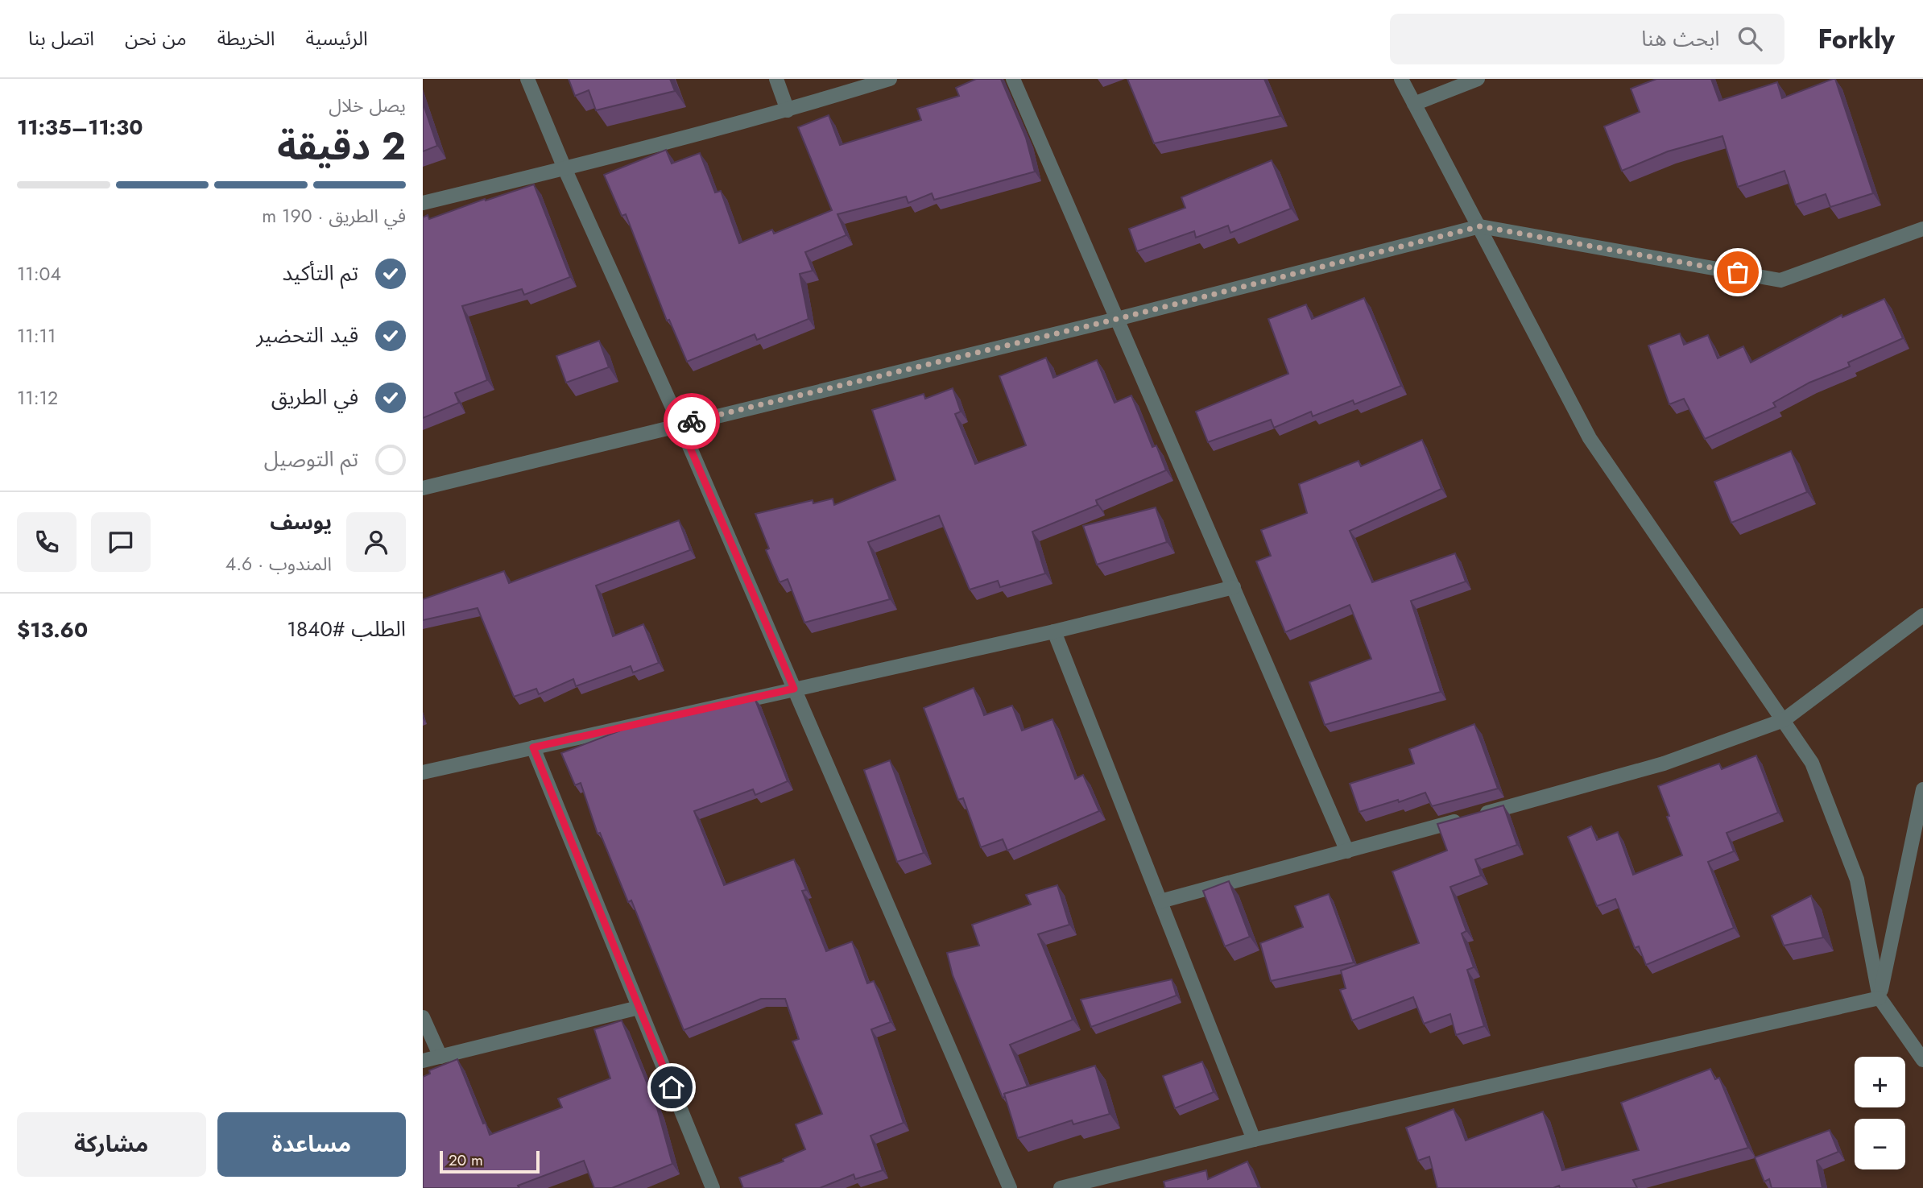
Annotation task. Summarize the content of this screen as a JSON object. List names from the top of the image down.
{
  "scale_bar": "20 m",
  "page": {
    "header": "Forkly",
    "search": "ابحث هنا",
    "nav": [
      "الرئيسية",
      "الخريطة",
      "من نحن",
      "اتصل بنا"
    ],
    "heading": ["2 دقيقة", "يصل خلال", "11:30–11:35"],
    "panel": [
      "يوسف",
      "المندوب · 4.6",
      "الطلب #1840",
      "$13.60"
    ],
    "bar": "في الطريق · 190 m",
    "list": [
      ["تم التأكيد", "11:04"],
      ["قيد التحضير", "11:11"],
      ["في الطريق", "11:12"],
      "تم التوصيل"
    ],
    "map_buttons": ["+", "−"],
    "buttons": ["مساعدة", "مشاركة"],
    "scale": "20 m"
  }
}
